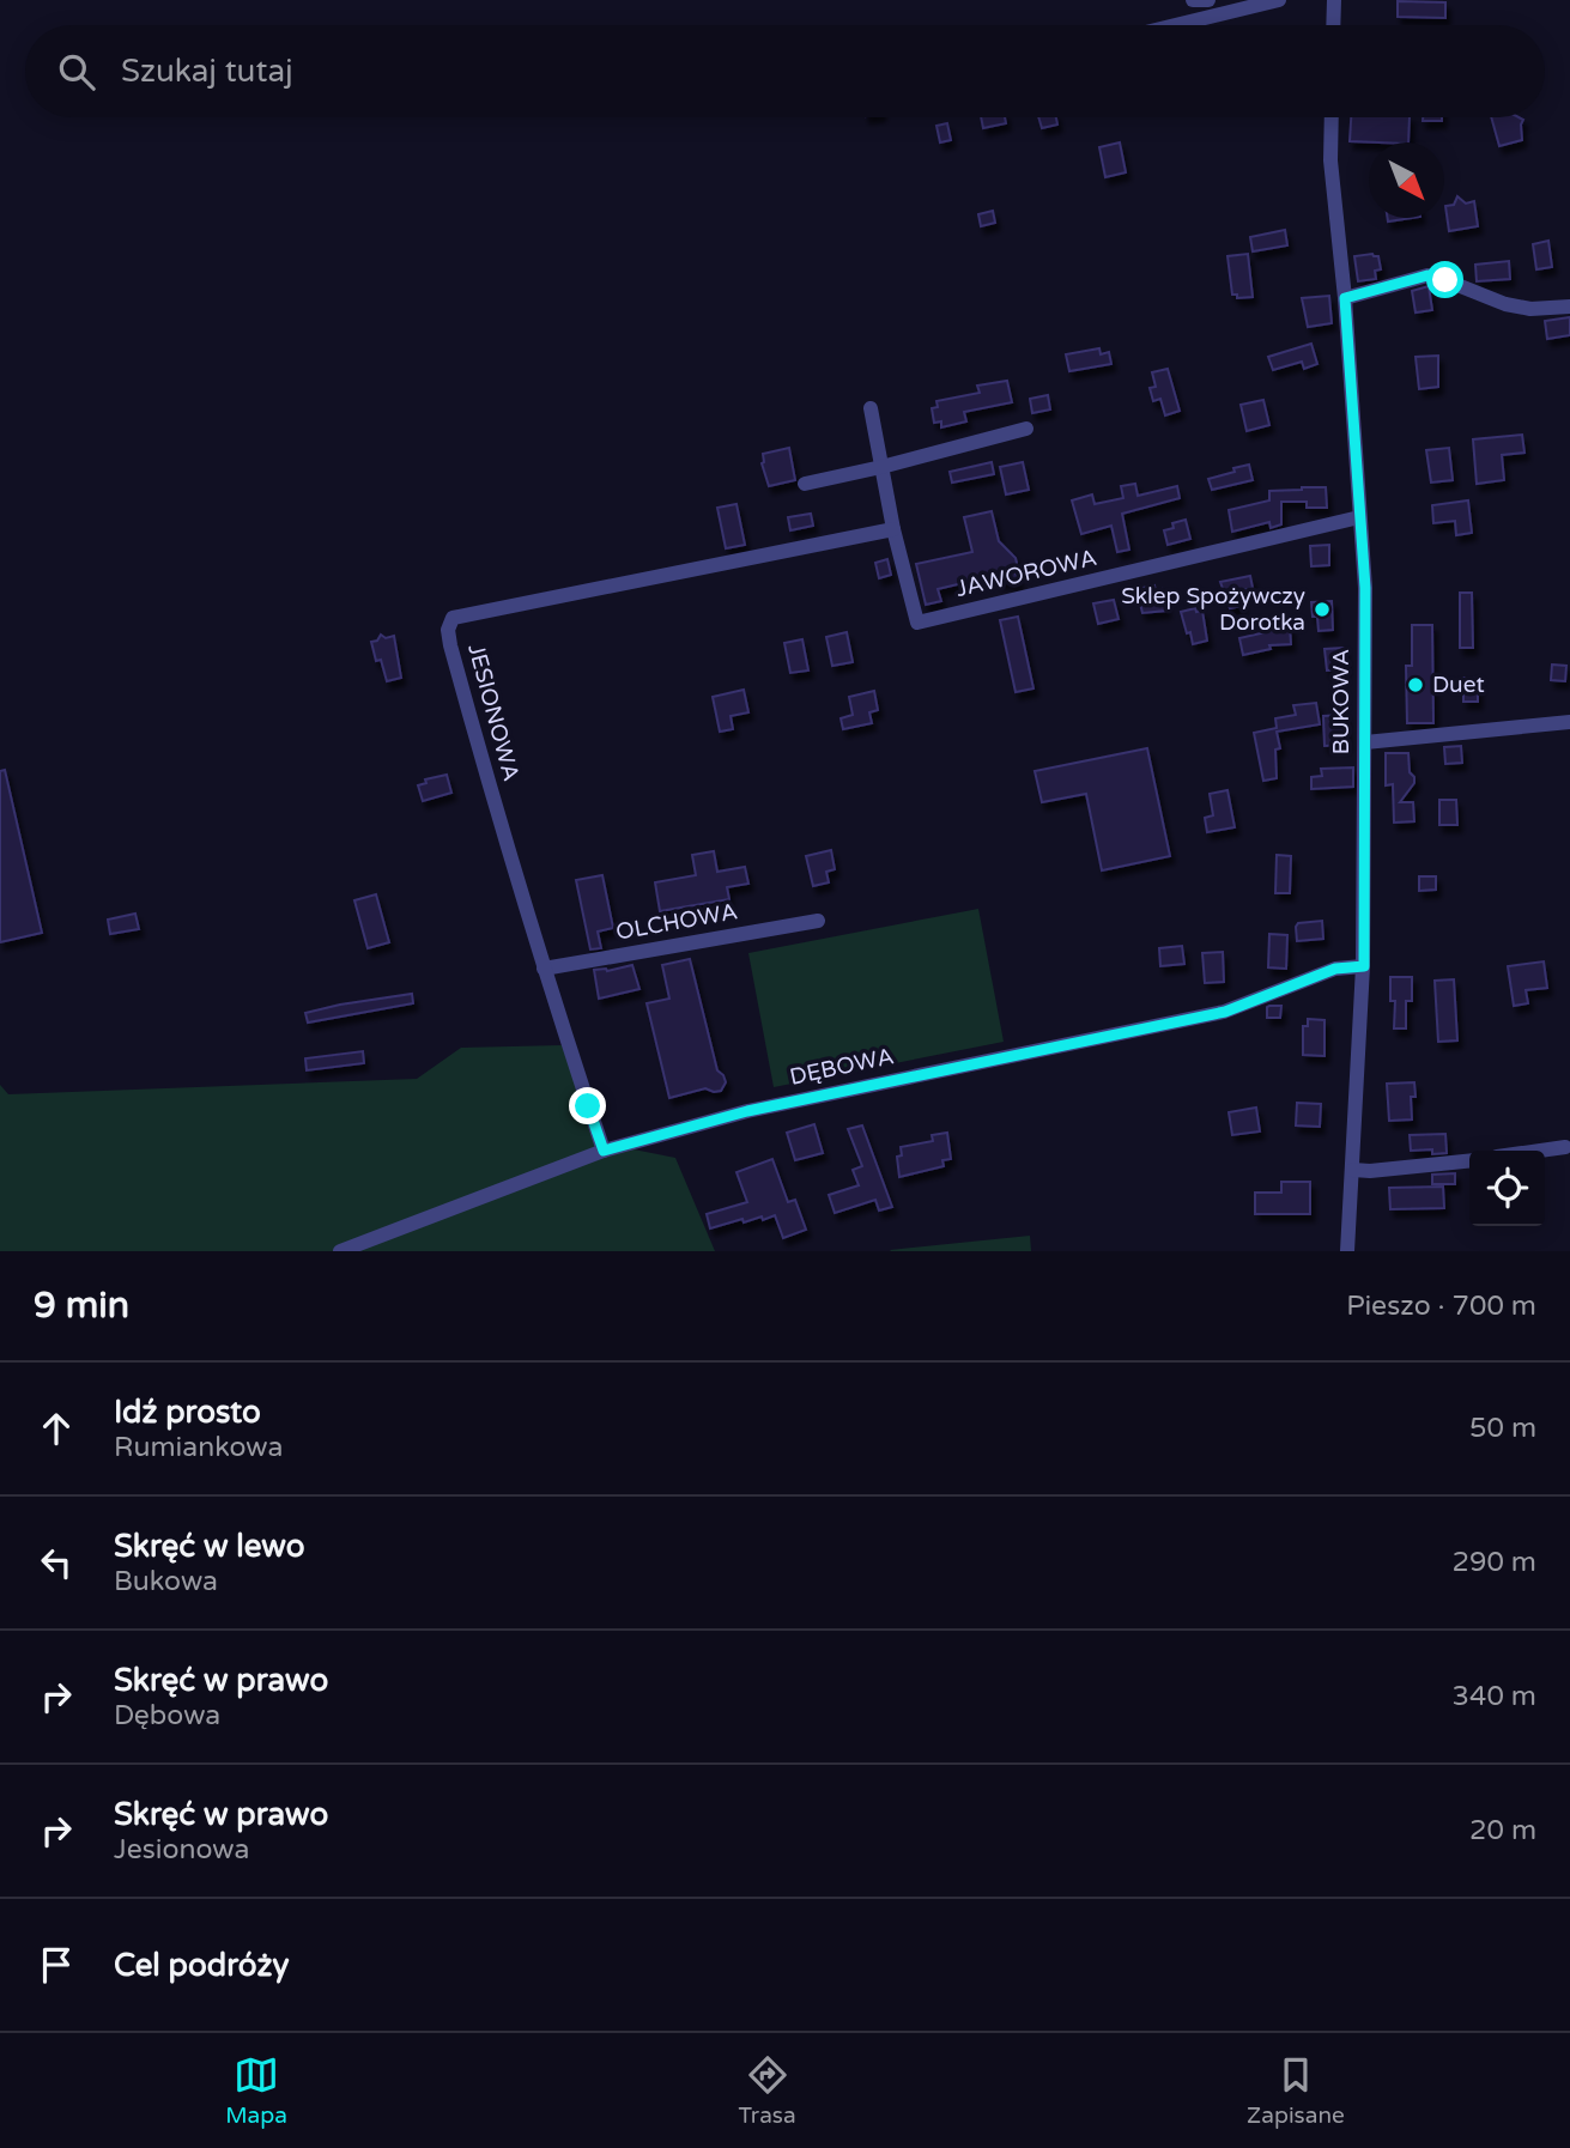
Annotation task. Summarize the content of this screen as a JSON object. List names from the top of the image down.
{
  "streets": {
    "street": [
      "JAWOROWA",
      "BUKOWA",
      "JESIONOWA",
      "OLCHOWA",
      "DĘBOWA"
    ]
  },
  "crossings": [
    ["JAWOROWA", "BUKOWA"],
    ["JAWOROWA", "JESIONOWA"],
    ["BUKOWA", "DĘBOWA"],
    ["JESIONOWA", "OLCHOWA"],
    ["JESIONOWA", "DĘBOWA"]
  ],
  "places": ["Sklep Spożywczy Dorotka", "Duet"],
  "north": "bottom right",
  "page": {
    "search": "Szukaj tutaj",
    "heading": ["9 min", "Pieszo · 700 m"],
    "list": [
      ["Idź prosto", "Rumiankowa", "50 m"],
      ["Skręć w lewo", "Bukowa", "290 m"],
      ["Skręć w prawo", "Dębowa", "340 m"],
      ["Skręć w prawo", "Jesionowa", "20 m"],
      "Cel podróży"
    ],
    "nav": ["Mapa", "Trasa", "Zapisane"]
  }
}
